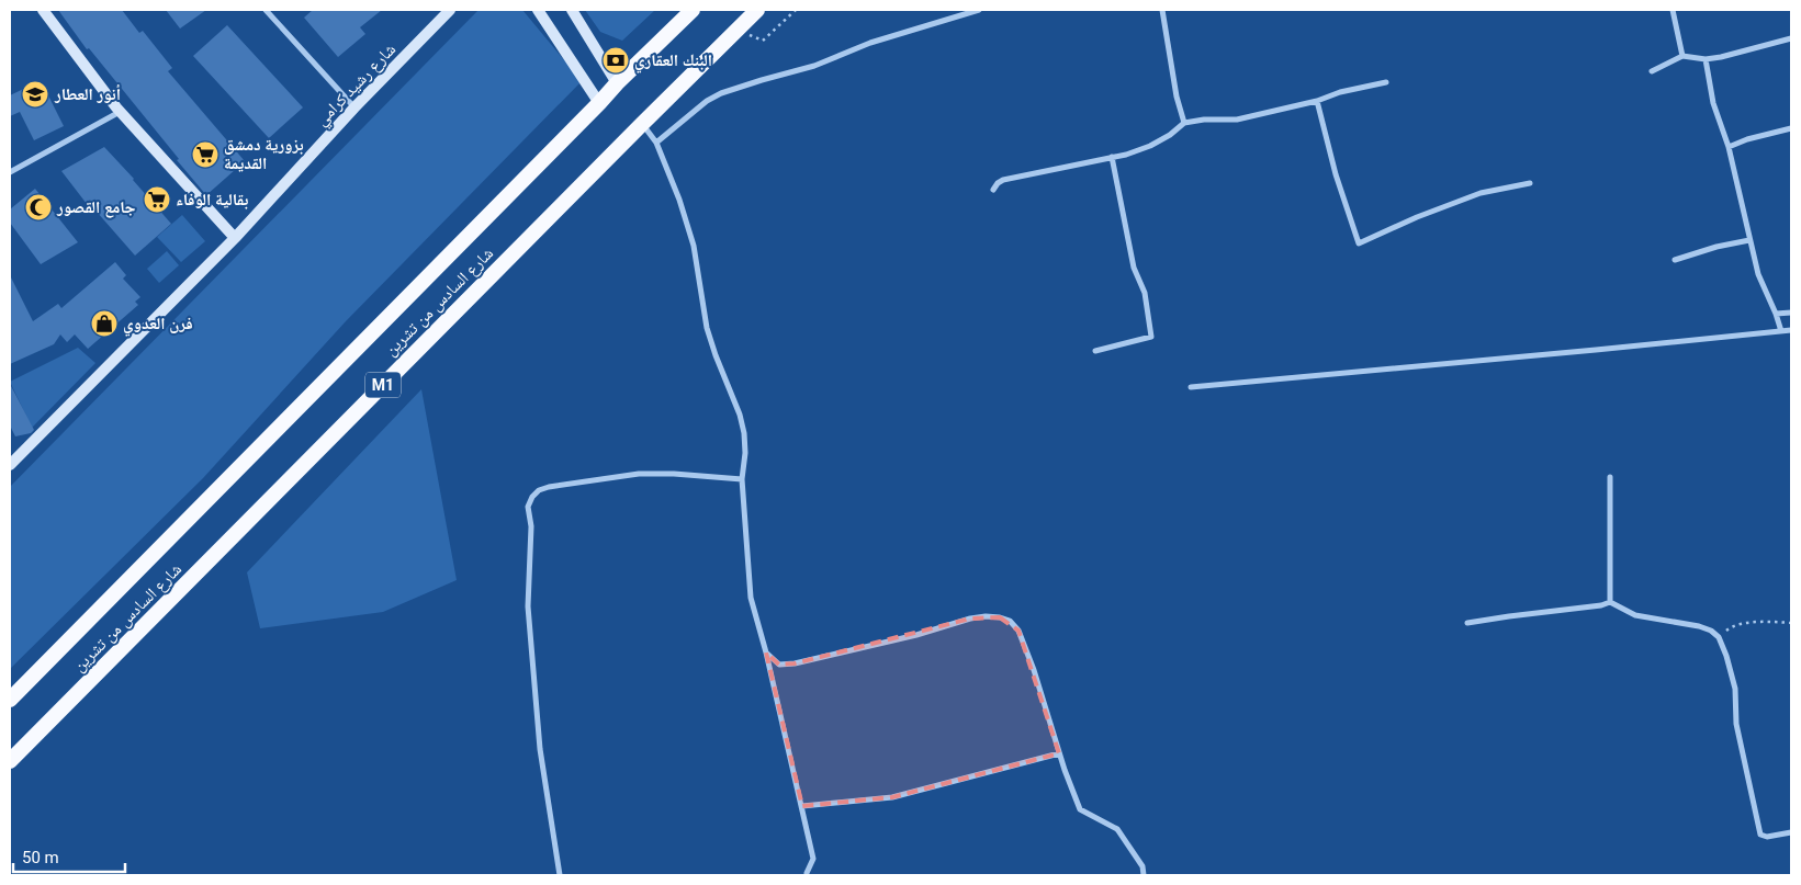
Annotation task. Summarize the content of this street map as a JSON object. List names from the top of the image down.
{
  "streets": {
    "highway": ["شارع السادس من تشرين", "M1"],
    "main road": ["شارع رشيد كرامي"]
  },
  "places": {
    "bank": ["البنك العقاري"],
    "school or university": ["أنور العطار"],
    "supermarket": ["بزورية دمشق القديمة", "بقالية الوفاء"],
    "mosque": ["جامع القصور"],
    "shop": ["فرن العدوي"]
  },
  "scale_bar": "50 m"
}
